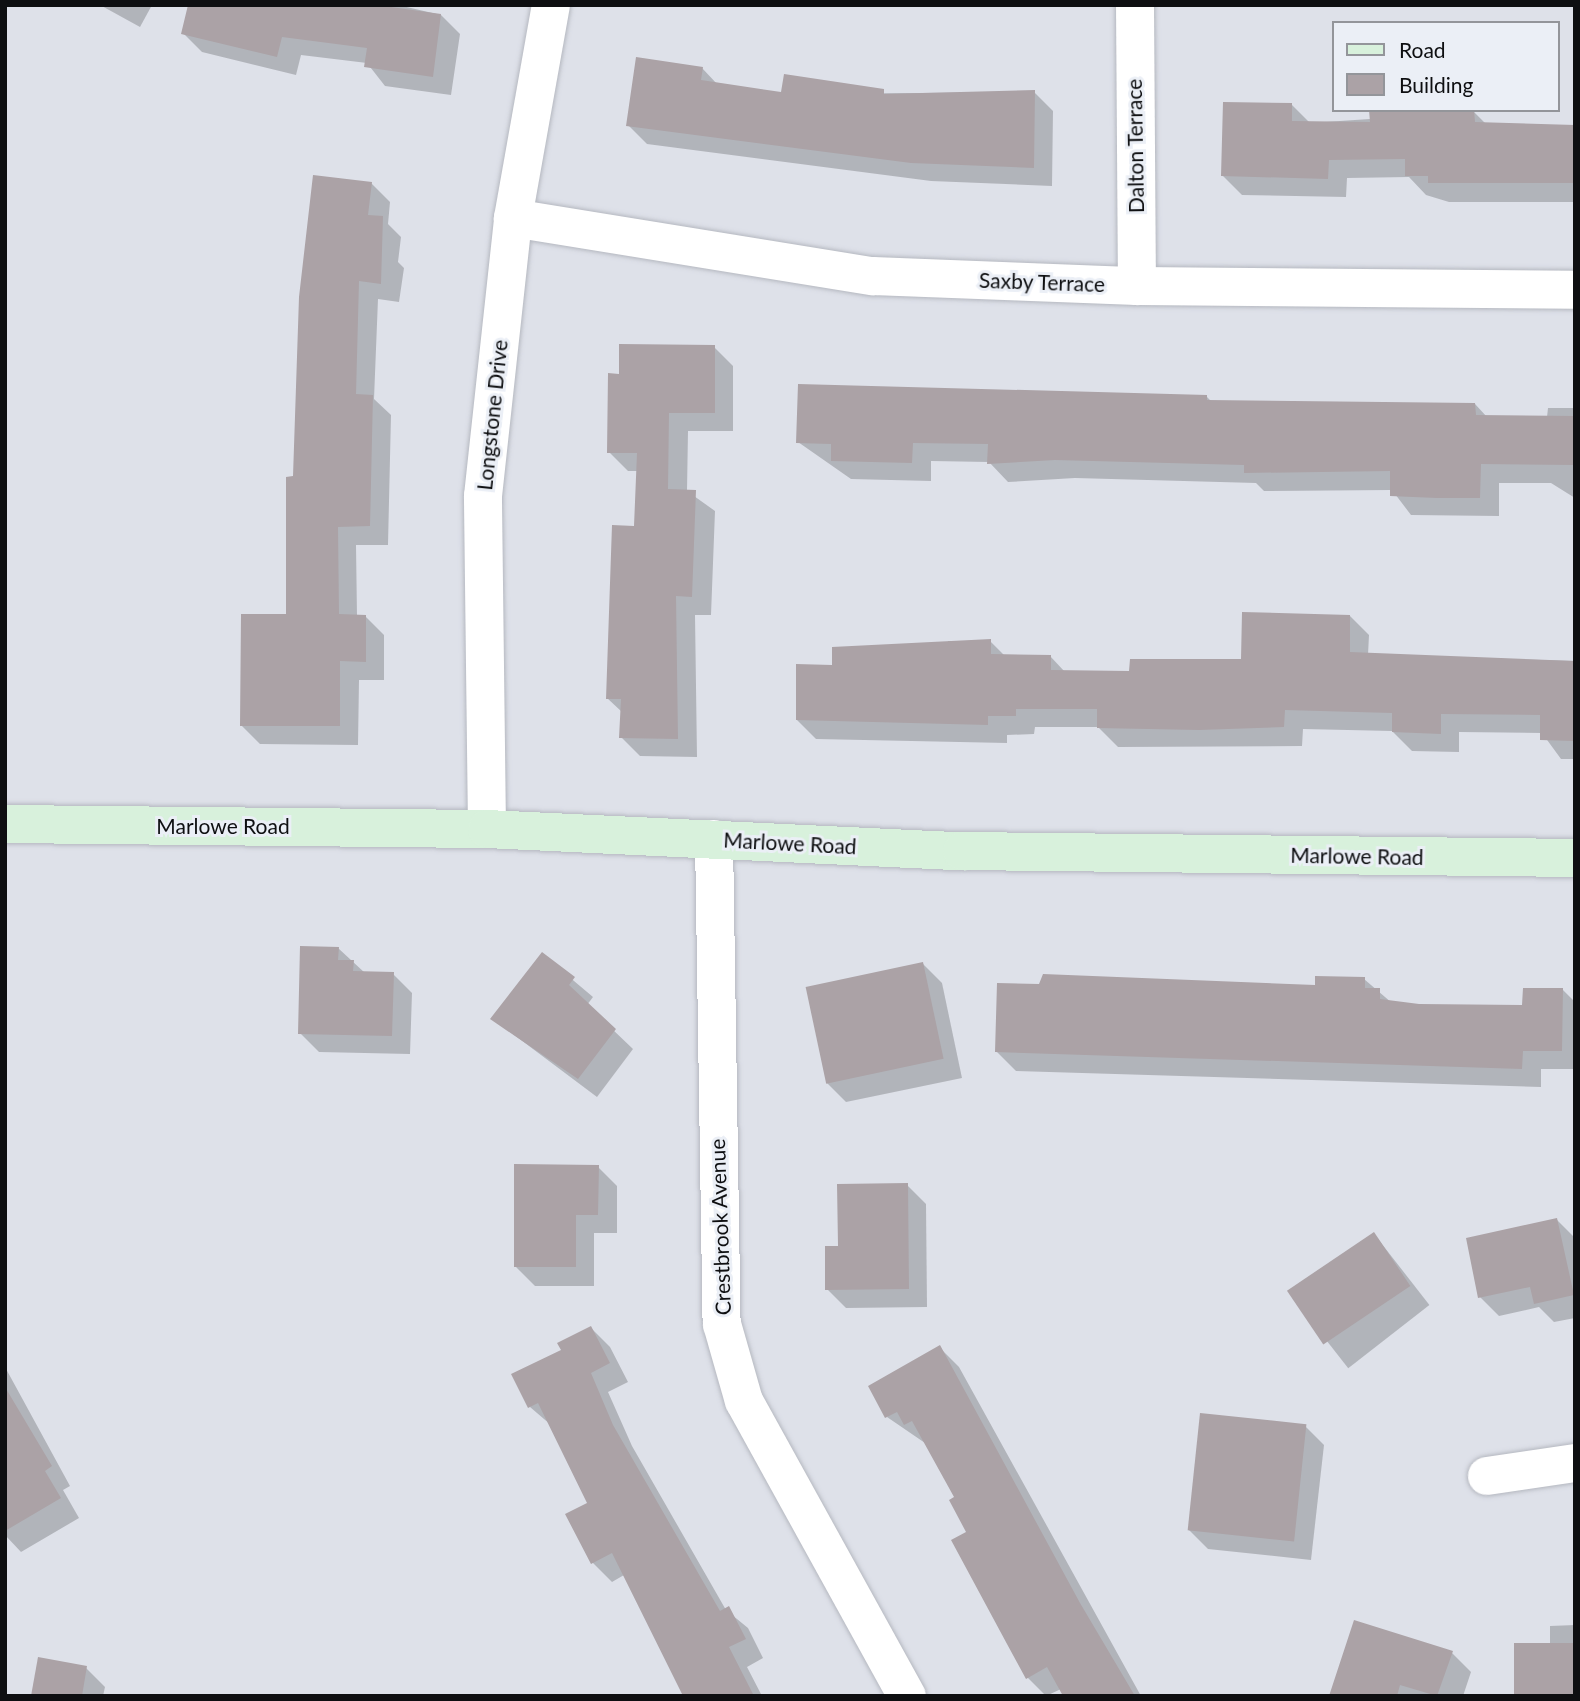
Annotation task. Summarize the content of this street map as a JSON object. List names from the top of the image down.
{
  "streets": {
    "street": [
      "Dalton Terrace",
      "Saxby Terrace",
      "Longstone Drive",
      "Marlowe Road",
      "Crestbrook Avenue"
    ]
  },
  "crossings": [
    ["Dalton Terrace", "Saxby Terrace"],
    ["Saxby Terrace", "Longstone Drive"],
    ["Longstone Drive", "Marlowe Road"],
    ["Marlowe Road", "Crestbrook Avenue"]
  ],
  "legend": ["Road", "Building"]
}
